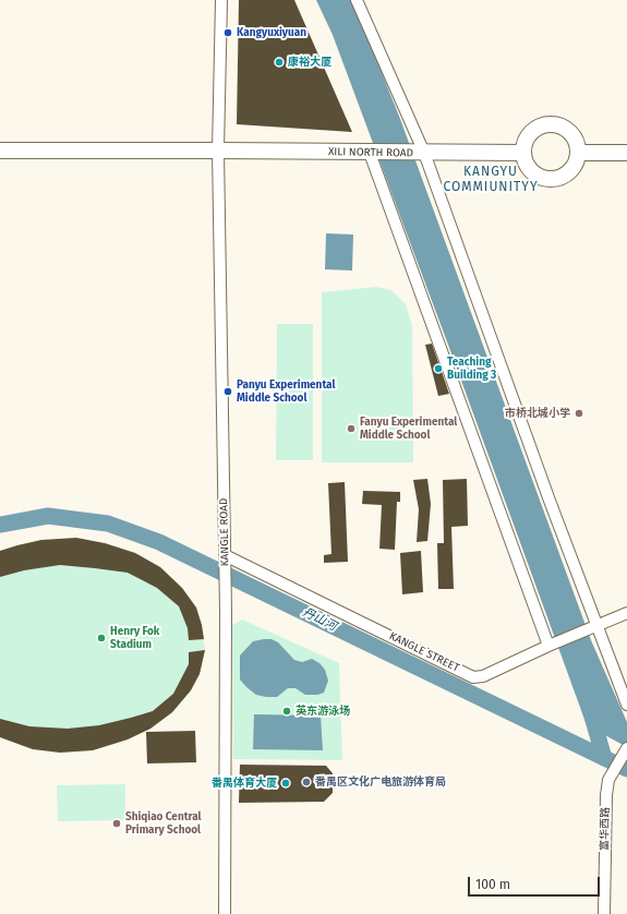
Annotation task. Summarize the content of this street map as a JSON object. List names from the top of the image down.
{
  "streets": {
    "street": [
      "XILI NORTH ROAD",
      "KANGLE ROAD",
      "KANGLE STREET",
      "富华西路"
    ]
  },
  "crossings": [
    ["XILI NORTH ROAD", "KANGLE ROAD"],
    ["KANGLE ROAD", "KANGLE STREET"]
  ],
  "districts": ["KANGYU COMMIUNITYY"],
  "water": ["丹山河"],
  "places": [
    "Kangyuxiyuan",
    "康裕大厦",
    "Teaching Building 3",
    "Panyu Experimental Middle School",
    "市桥北城小学",
    "Fanyu Experimental Middle School",
    "Henry Fok Stadium",
    "英东游泳场",
    "番禺区文化广电旅游体育局",
    "番禺体育大厦",
    "Shiqiao Central Primary School"
  ],
  "scale_bar": "100 m"
}
